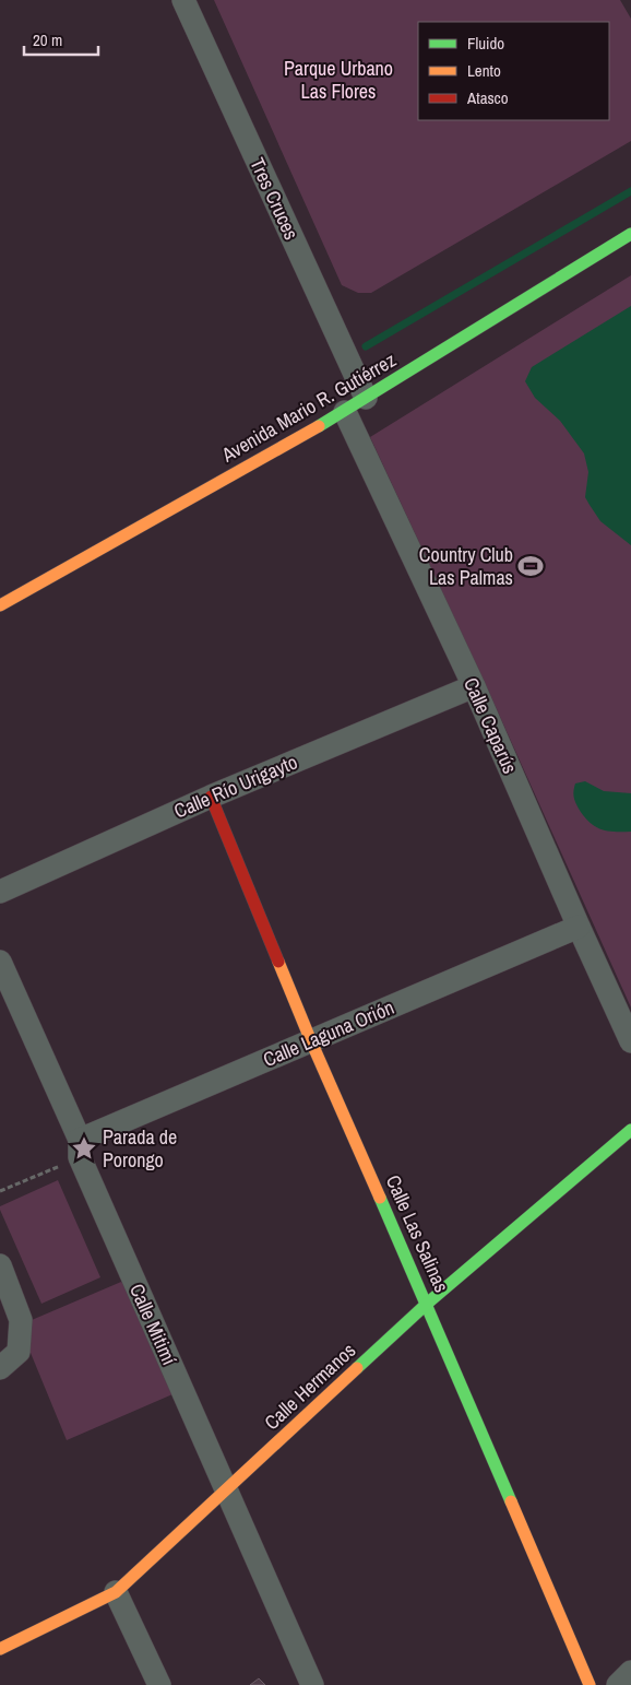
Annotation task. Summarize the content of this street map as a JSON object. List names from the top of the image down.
{
  "streets": {
    "street": [
      "Tres Cruces",
      "Avenida Mario R. Gutiérrez",
      "Calle Caparús",
      "Calle Río Urigayto",
      "Calle Laguna Orión",
      "Calle Las Salinas",
      "Calle Mitimí",
      "Calle Hermanos"
    ]
  },
  "crossings": [
    ["Tres Cruces", "Avenida Mario R. Gutiérrez"],
    ["Avenida Mario R. Gutiérrez", "Calle Caparús"],
    ["Calle Caparús", "Calle Río Urigayto"],
    ["Calle Caparús", "Calle Laguna Orión"],
    ["Calle Río Urigayto", "Calle Las Salinas"],
    ["Calle Laguna Orión", "Calle Las Salinas"],
    ["Calle Laguna Orión", "Calle Mitimí"],
    ["Calle Las Salinas", "Calle Hermanos"],
    ["Calle Mitimí", "Calle Hermanos"]
  ],
  "parks": ["Parque Urbano Las Flores"],
  "places": {
    "sports": ["Country Club Las Palmas"],
    "place": ["Parada de Porongo"]
  },
  "legend": ["Fluido", "Lento", "Atasco"],
  "scale_bar": "20 m"
}
